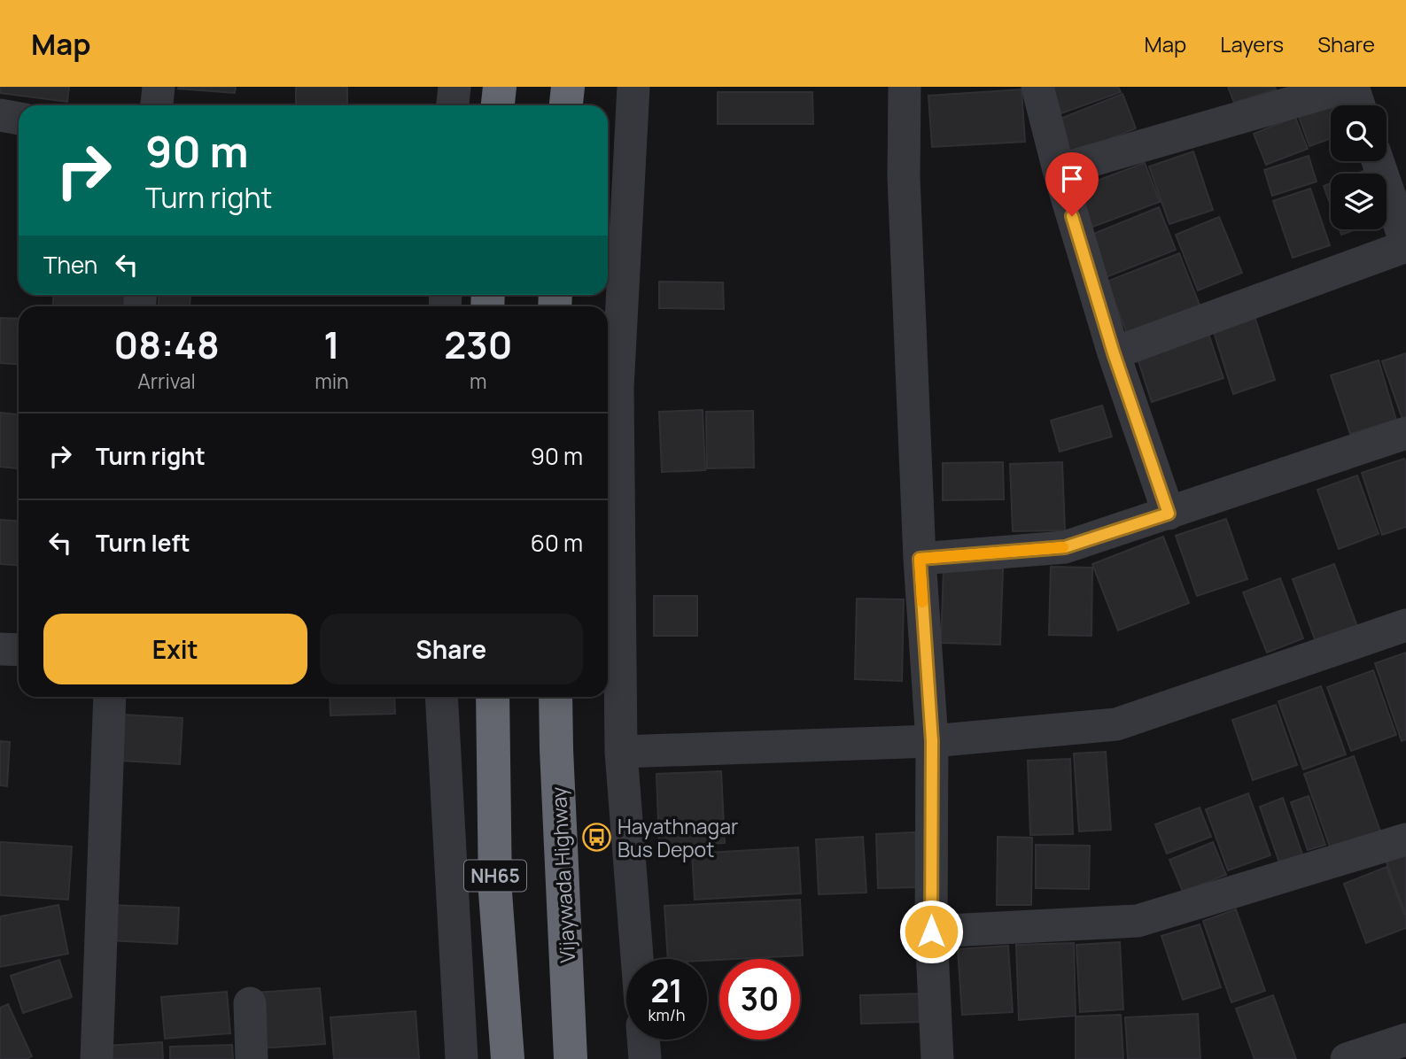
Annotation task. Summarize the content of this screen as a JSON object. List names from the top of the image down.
{
  "streets": {
    "highway": ["Vijaywada Highway", "NH65"]
  },
  "places": {
    "bus stop": ["Hayathnagar Bus Depot"]
  },
  "page": {
    "header": "Map",
    "nav": ["Map", "Layers", "Share"],
    "turn": ["90 m", "Turn right"],
    "then": "Then",
    "eta": [
      "08:48",
      "Arrival",
      "1",
      "min",
      "230",
      "m"
    ],
    "list": [
      {
        "name": "Turn right",
        "value": "90 m"
      },
      {
        "name": "Turn left",
        "value": "60 m"
      }
    ],
    "buttons": ["Exit", "Share"],
    "speed": "21 km/h",
    "limit": "30"
  }
}
